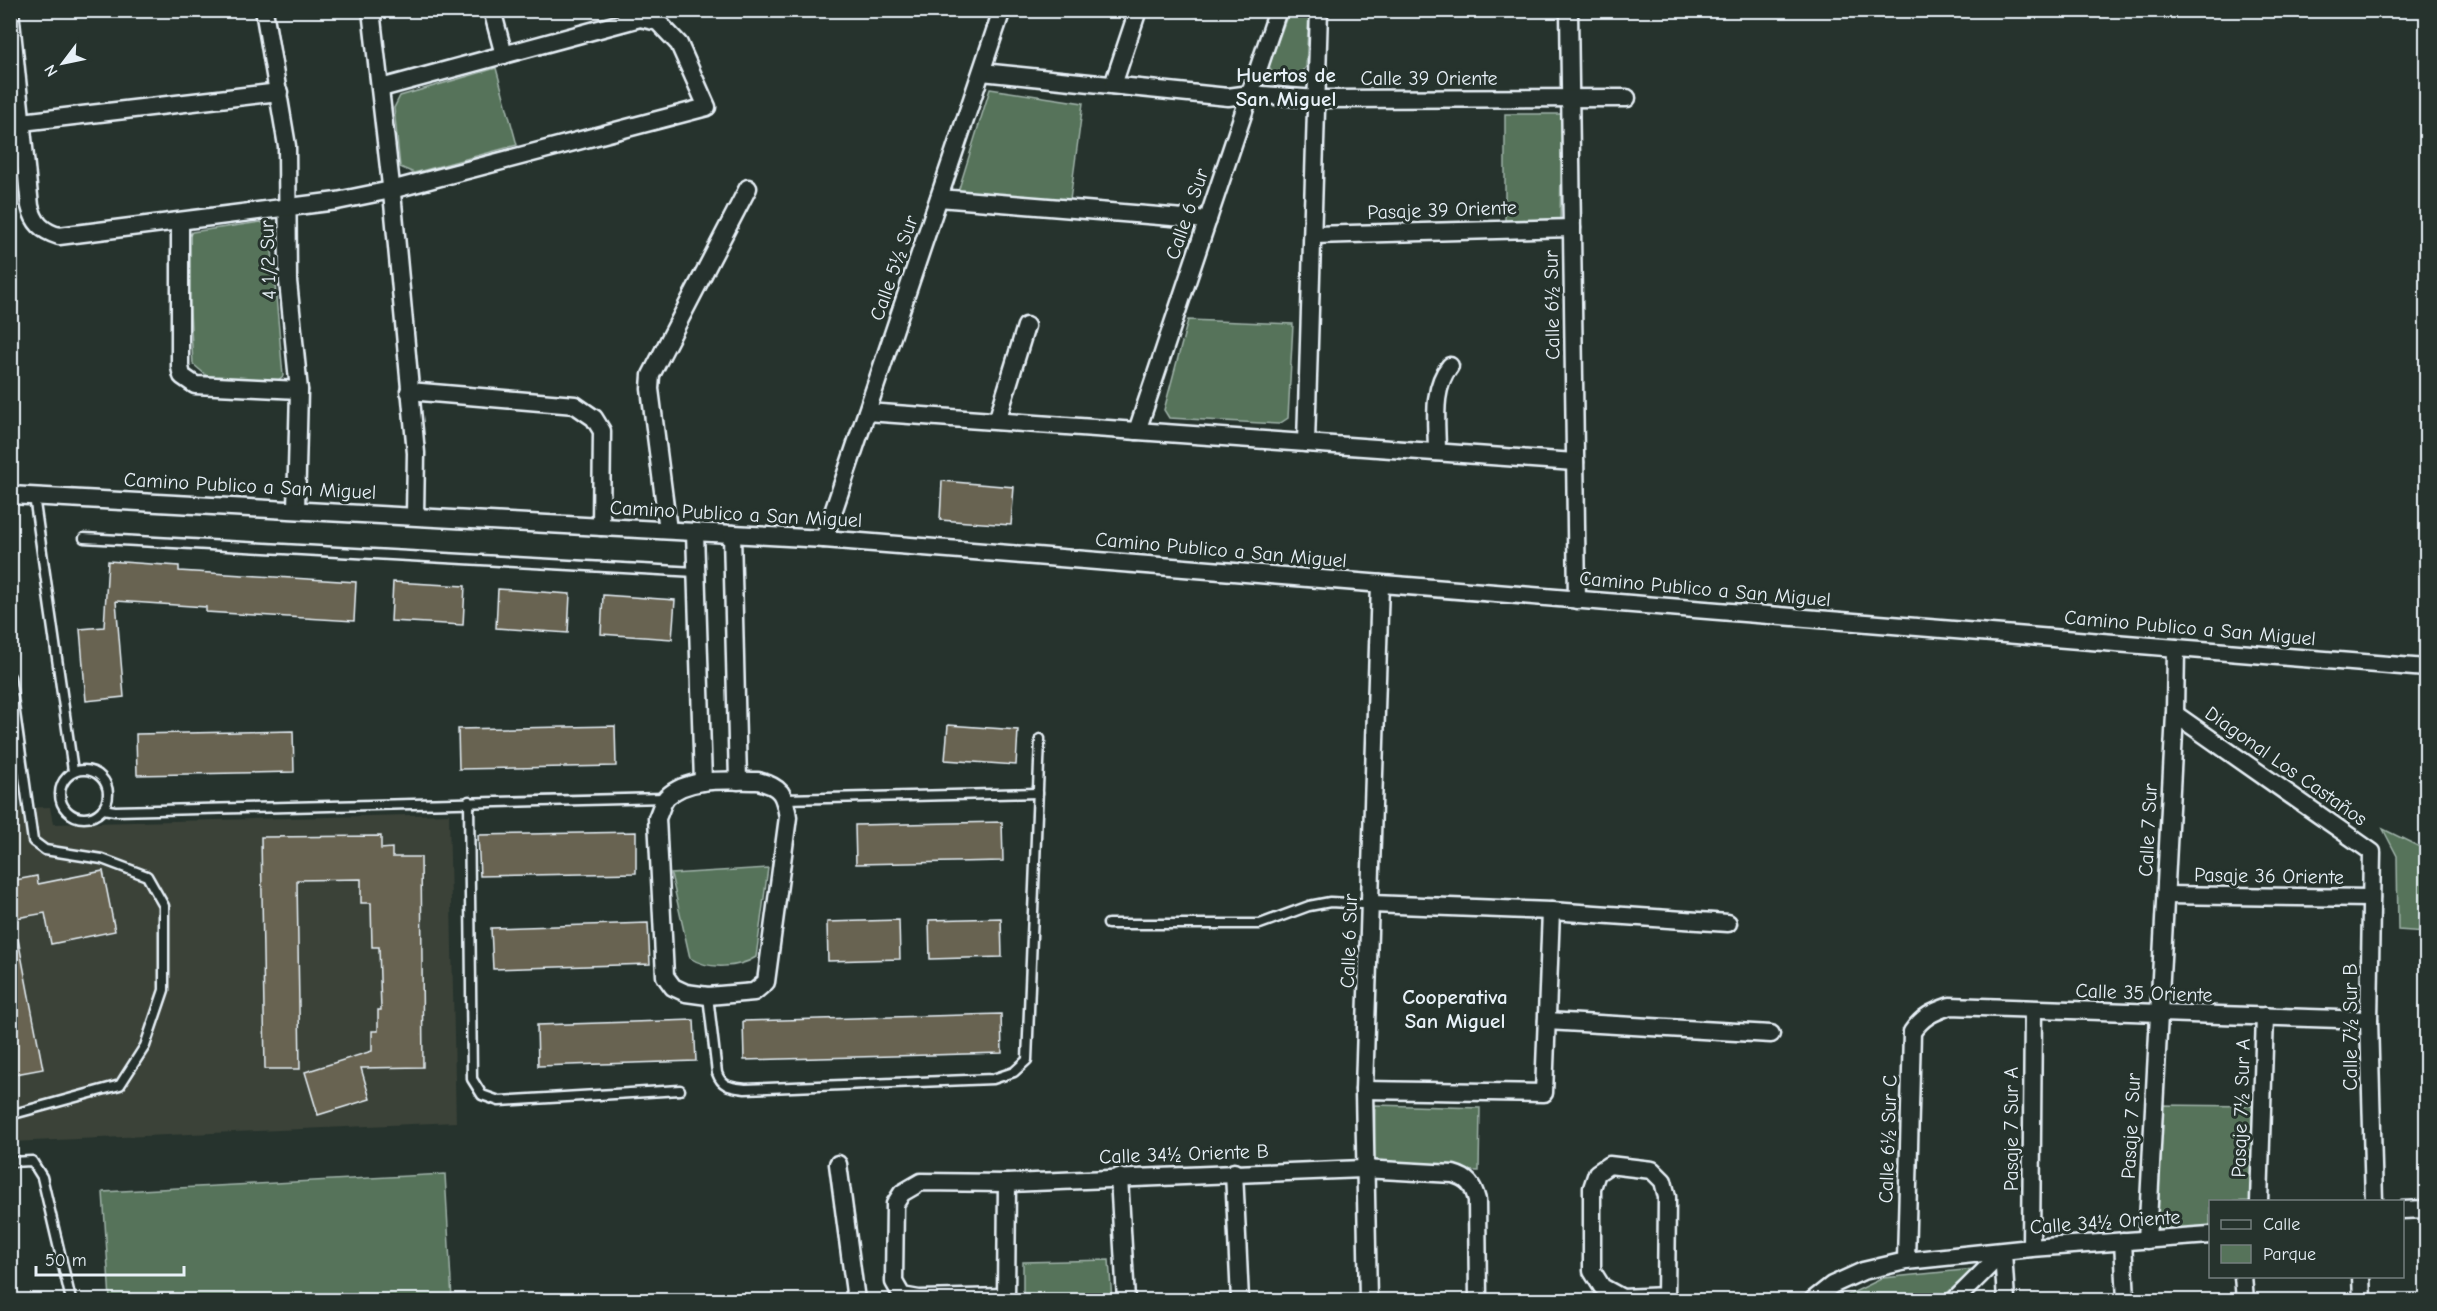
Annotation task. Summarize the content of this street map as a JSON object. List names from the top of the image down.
{
  "streets": {
    "street": [
      "Calle 39 Oriente",
      "Pasaje 39 Oriente",
      "Calle 6 Sur",
      "4 1/2 Sur",
      "Calle 5½ Sur",
      "Calle 6½ Sur",
      "Camino Publico a San Miguel",
      "Diagonal Los Castaños",
      "Calle 7 Sur",
      "Pasaje 36 Oriente",
      "Calle 35 Oriente",
      "Calle 7½ Sur B",
      "Pasaje 7½ Sur A",
      "Pasaje 7 Sur",
      "Pasaje 7 Sur A",
      "Calle 6½ Sur C",
      "Calle 34½ Oriente B",
      "Calle 34½ Oriente"
    ]
  },
  "crossings": [
    ["Calle 39 Oriente", "Calle 6 Sur"],
    ["Calle 39 Oriente", "Calle 5½ Sur"],
    ["Calle 39 Oriente", "Calle 6½ Sur"],
    ["Pasaje 39 Oriente", "Calle 6½ Sur"],
    ["Calle 6 Sur", "Camino Publico a San Miguel"],
    ["Calle 6 Sur", "Calle 34½ Oriente B"],
    ["4 1/2 Sur", "Camino Publico a San Miguel"],
    ["Calle 5½ Sur", "Camino Publico a San Miguel"],
    ["Calle 6½ Sur", "Camino Publico a San Miguel"],
    ["Camino Publico a San Miguel", "Calle 7 Sur"],
    ["Diagonal Los Castaños", "Calle 7 Sur"],
    ["Diagonal Los Castaños", "Calle 7½ Sur B"],
    ["Calle 7 Sur", "Pasaje 36 Oriente"],
    ["Calle 7 Sur", "Calle 35 Oriente"],
    ["Calle 7 Sur", "Pasaje 7 Sur"],
    ["Pasaje 36 Oriente", "Calle 7½ Sur B"],
    ["Calle 35 Oriente", "Calle 7½ Sur B"],
    ["Calle 35 Oriente", "Pasaje 7½ Sur A"],
    ["Calle 35 Oriente", "Pasaje 7 Sur"],
    ["Calle 35 Oriente", "Pasaje 7 Sur A"],
    ["Calle 35 Oriente", "Calle 6½ Sur C"],
    ["Pasaje 7 Sur", "Calle 34½ Oriente"],
    ["Pasaje 7 Sur A", "Calle 34½ Oriente"],
    ["Calle 6½ Sur C", "Calle 34½ Oriente"]
  ],
  "districts": ["Huertos de San Miguel", "Cooperativa San Miguel"],
  "legend": ["Calle", "Parque"],
  "scale_bar": "50 m",
  "north": "bottom left"
}
